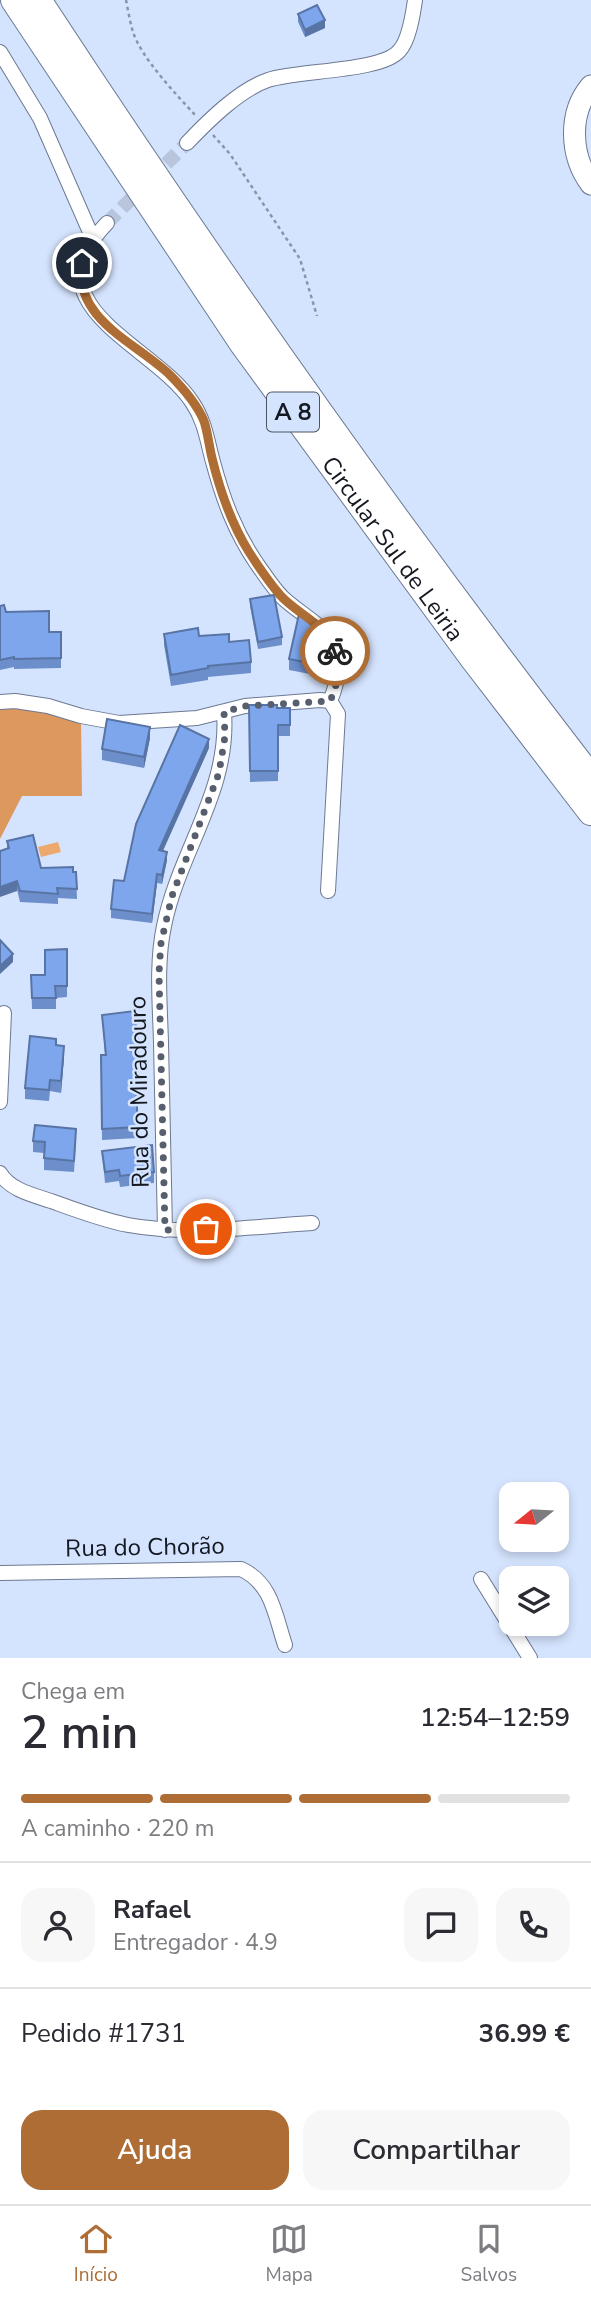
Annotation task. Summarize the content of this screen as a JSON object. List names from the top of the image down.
{
  "streets": {
    "highway": ["A 8", "Circular Sul de Leiria"],
    "street": ["Rua do Miradouro", "Rua do Chorão"]
  },
  "north": "left",
  "page": {
    "heading": ["2 min", "Chega em", "12:54–12:59"],
    "panel": [
      "Rafael",
      "Entregador · 4.9",
      "Pedido #1731",
      "36.99 €"
    ],
    "bar": "A caminho · 220 m",
    "buttons": ["Ajuda", "Compartilhar"],
    "tabs": ["Início", "Mapa", "Salvos"]
  }
}
